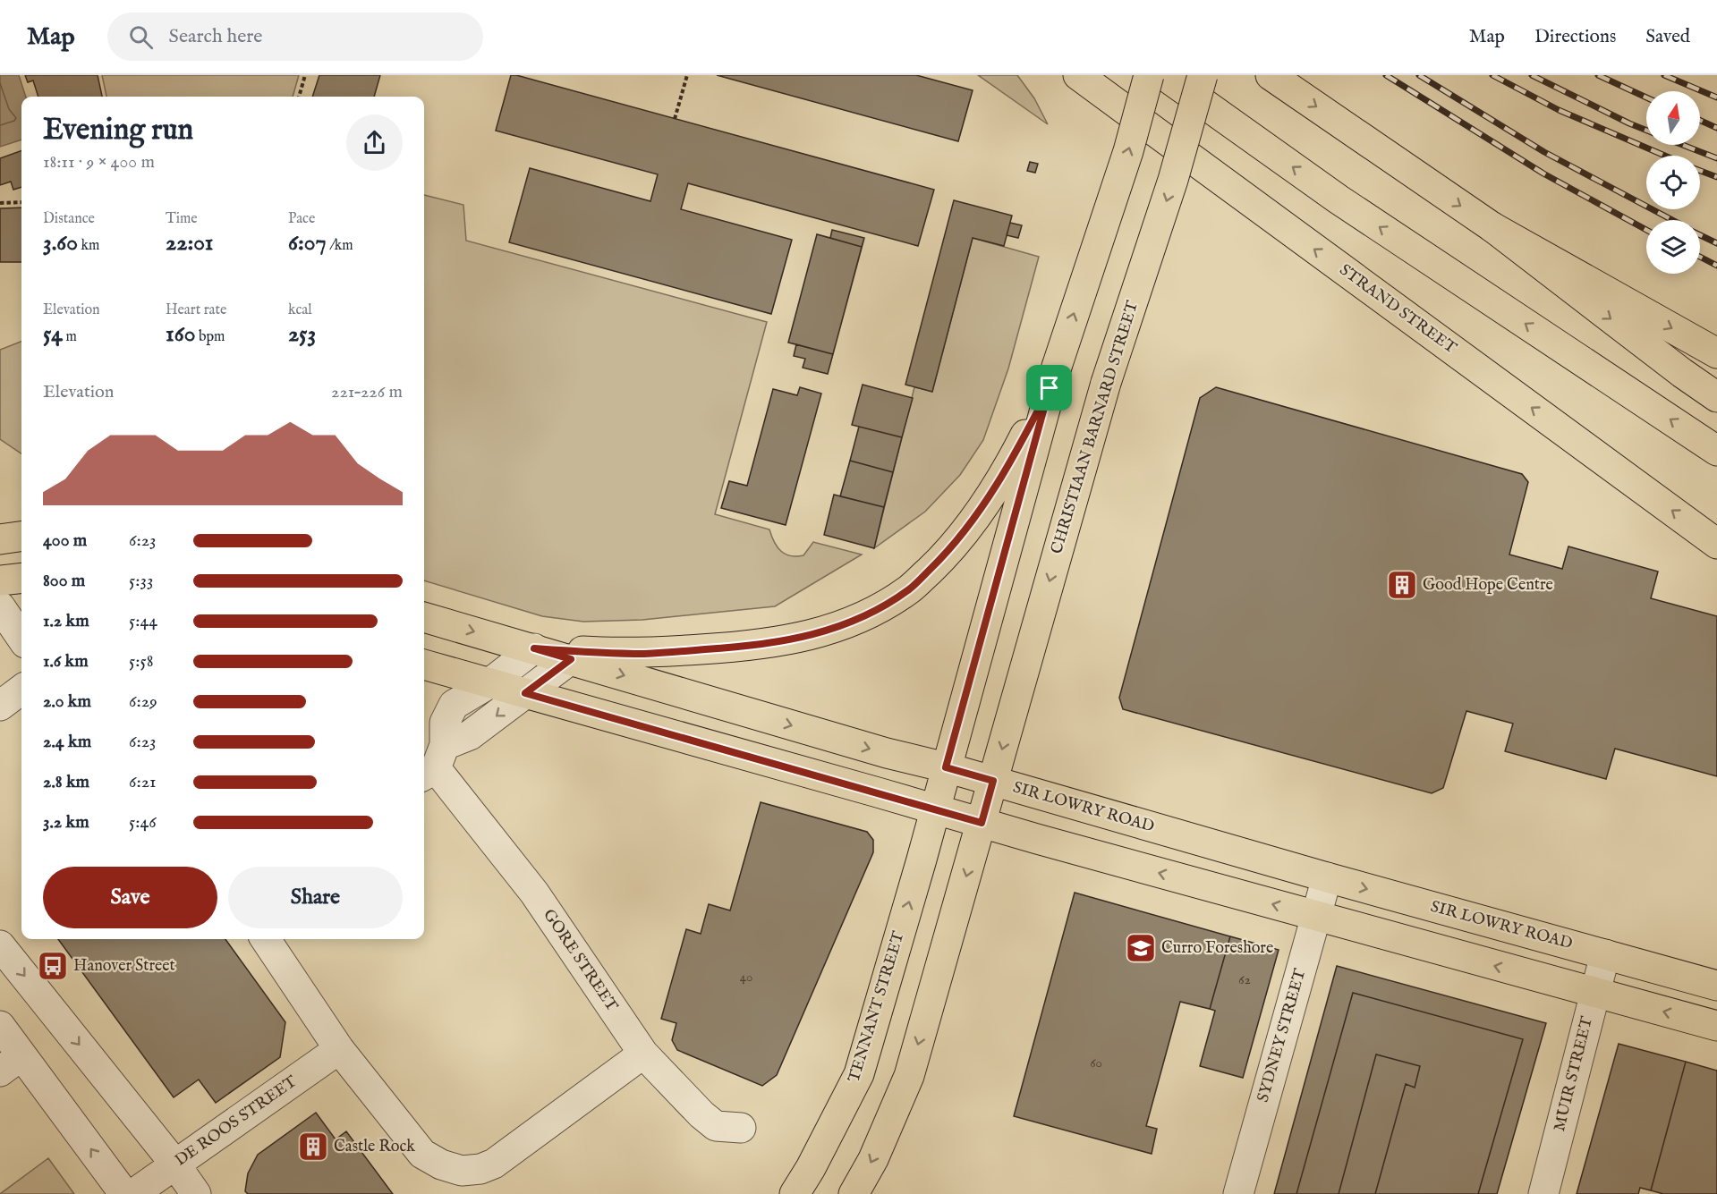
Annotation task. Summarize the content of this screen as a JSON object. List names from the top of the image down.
{
  "streets": {
    "main road": [
      "STRAND STREET",
      "CHRISTIAAN BARNARD STREET",
      "SIR LOWRY ROAD",
      "TENNANT STREET"
    ],
    "street": [
      "GORE STREET",
      "SYDNEY STREET",
      "MUIR STREET",
      "DE ROOS STREET"
    ]
  },
  "crossings": [
    ["CHRISTIAAN BARNARD STREET", "SIR LOWRY ROAD"],
    ["SIR LOWRY ROAD", "TENNANT STREET"],
    ["SIR LOWRY ROAD", "SYDNEY STREET"],
    ["SIR LOWRY ROAD", "MUIR STREET"]
  ],
  "places": {
    "building": ["Good Hope Centre", "Castle Rock"],
    "school or university": ["Curro Foreshore"],
    "bus stop": ["Hanover Street"]
  },
  "house_numbers": ["40", "62", "60"],
  "north": "top",
  "page": {
    "header": "Map",
    "search": "Search here",
    "nav": ["Map", "Directions", "Saved"],
    "heading": ["Evening run", "18:11 · 9 × 400 m"],
    "stats": [
      ["Distance", "3.60 km"],
      ["Time", "22:01"],
      ["Pace", "6:07 /km"],
      ["Elevation", "54 m"],
      ["Heart rate", "160 bpm"],
      ["kcal", "253"]
    ],
    "chart": ["Elevation", "221–226 m"],
    "list": [
      {
        "name": "400 m",
        "note": "6:23"
      },
      {
        "name": "800 m",
        "note": "5:33"
      },
      {
        "name": "1.2 km",
        "note": "5:44"
      },
      {
        "name": "1.6 km",
        "note": "5:58"
      },
      {
        "name": "2.0 km",
        "note": "6:29"
      },
      {
        "name": "2.4 km",
        "note": "6:23"
      },
      {
        "name": "2.8 km",
        "note": "6:21"
      },
      {
        "name": "3.2 km",
        "note": "5:46"
      }
    ],
    "buttons": ["Save", "Share"]
  }
}
